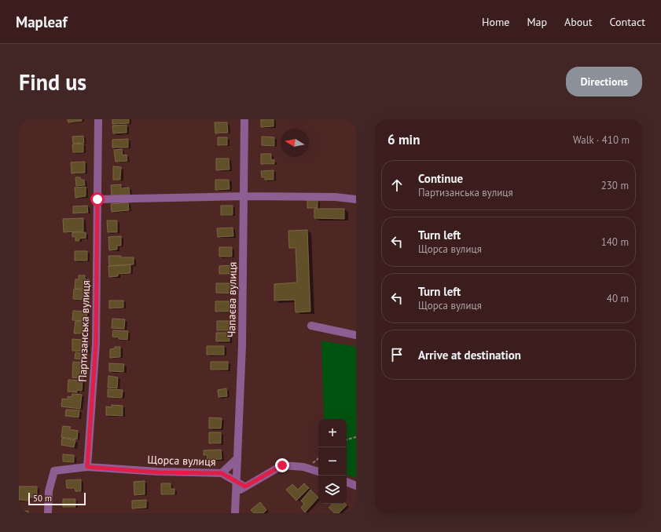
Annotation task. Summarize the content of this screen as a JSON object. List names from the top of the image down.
{
  "streets": {
    "street": ["Чапаєва вулиця", "Партизанська вулиця", "Щорса вулиця"]
  },
  "crossings": [
    ["Чапаєва вулиця", "Щорса вулиця"],
    ["Партизанська вулиця", "Щорса вулиця"]
  ],
  "scale_bar": "50 m",
  "north": "left",
  "page": {
    "header": "Mapleaf",
    "nav": [
      "Home",
      "Map",
      "About",
      "Contact"
    ],
    "buttons": "Directions",
    "title": "Find us",
    "heading": ["6 min", "Walk · 410 m"],
    "list": [
      ["Continue", "Партизанська вулиця", "230 m"],
      ["Turn left", "Щорса вулиця", "140 m"],
      ["Turn left", "Щорса вулиця", "40 m"],
      "Arrive at destination"
    ],
    "map_buttons": ["+", "−"],
    "scale": "50 m"
  }
}
